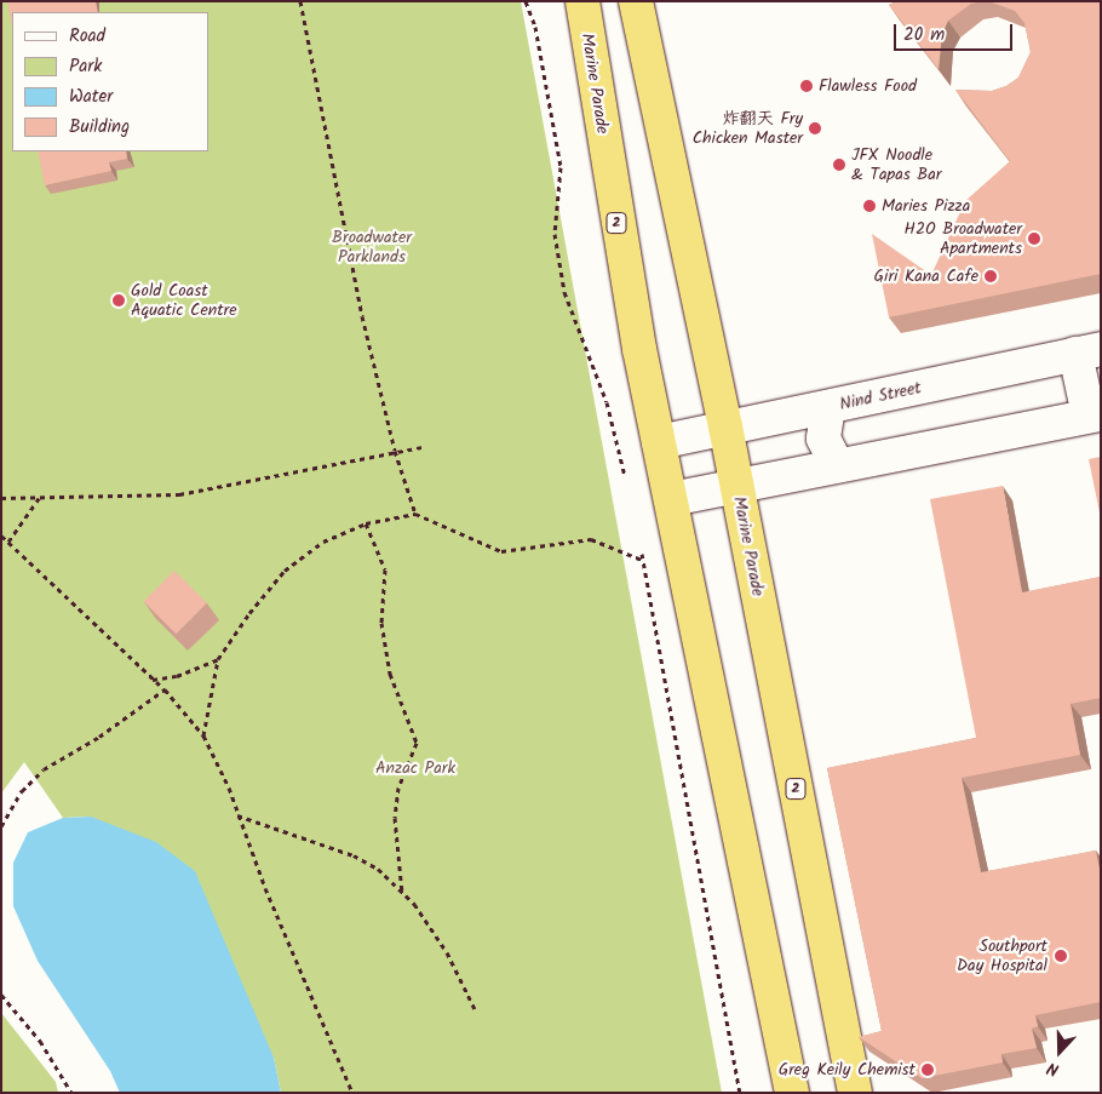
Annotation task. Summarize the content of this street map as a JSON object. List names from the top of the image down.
{
  "streets": {
    "highway": ["Marine Parade", "2"],
    "street": ["Nind Street"]
  },
  "crossings": [
    ["Marine Parade", "Nind Street"]
  ],
  "parks": ["Broadwater Parklands", "Anzac Park"],
  "places": [
    "Flawless Food",
    "炸翻天 Fry Chicken Master",
    "JFX Noodle & Tapas Bar",
    "Maries Pizza",
    "H2O Broadwater Apartments",
    "Giri Kana Cafe",
    "Gold Coast Aquatic Centre",
    "Southport Day Hospital",
    "Greg Keily Chemist"
  ],
  "legend": [
    "Road",
    "Park",
    "Water",
    "Building"
  ],
  "scale_bar": "20 m",
  "north": "bottom"
}
